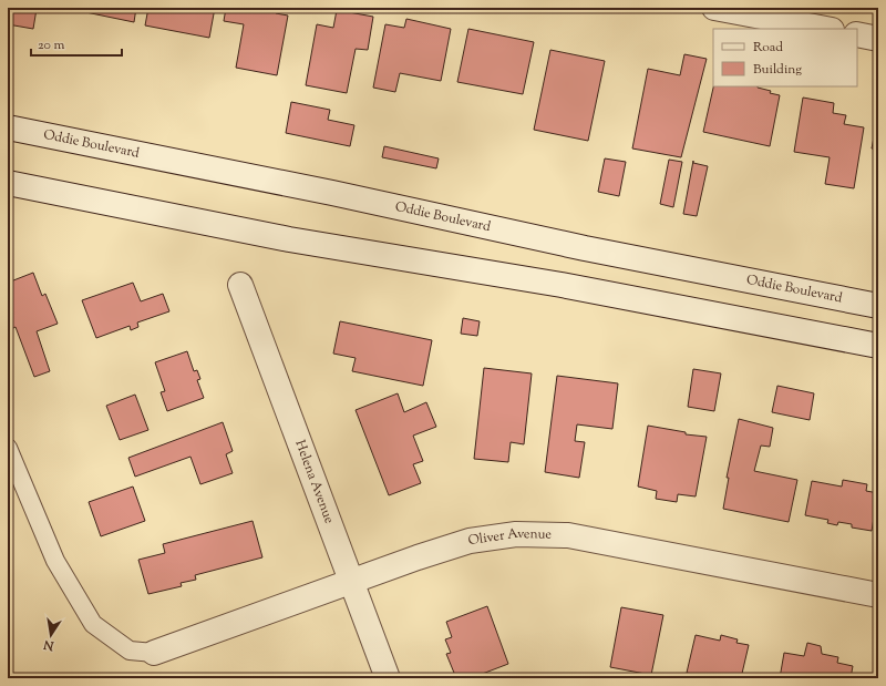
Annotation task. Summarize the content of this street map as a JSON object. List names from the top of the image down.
{
  "streets": {
    "main road": ["Oddie Boulevard", "Helena Avenue", "Oliver Avenue"]
  },
  "crossings": [
    ["Helena Avenue", "Oliver Avenue"]
  ],
  "legend": ["Road", "Building"],
  "scale_bar": "20 m",
  "north": "bottom"
}
